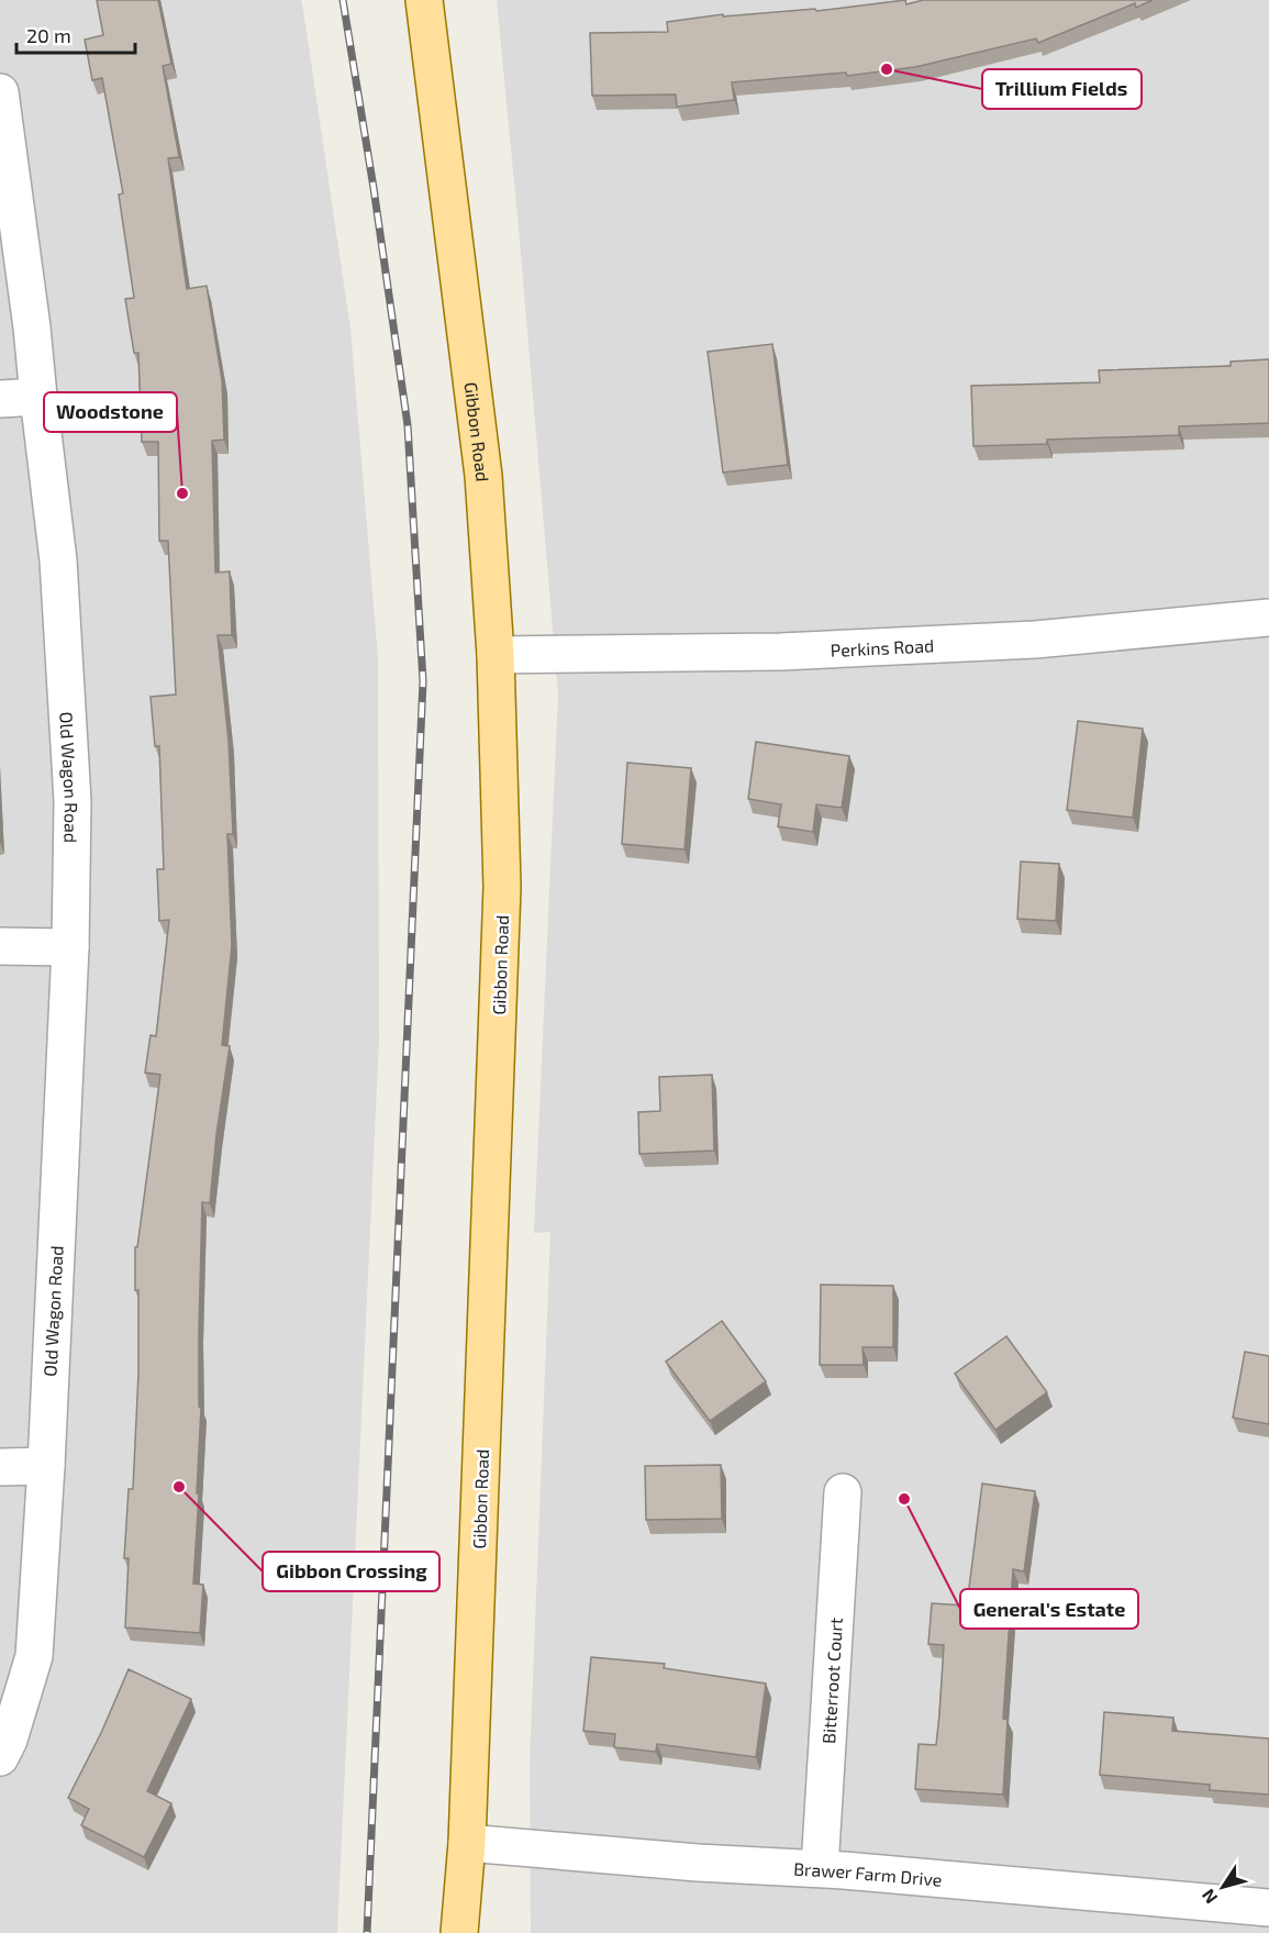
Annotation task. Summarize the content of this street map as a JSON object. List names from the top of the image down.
{
  "streets": {
    "main road": ["Gibbon Road"],
    "street": [
      "Perkins Road",
      "Old Wagon Road",
      "Bitterroot Court",
      "Brawer Farm Drive"
    ]
  },
  "crossings": [
    ["Gibbon Road", "Perkins Road"],
    ["Gibbon Road", "Brawer Farm Drive"],
    ["Bitterroot Court", "Brawer Farm Drive"]
  ],
  "places": [
    "Trillium Fields",
    "Woodstone",
    "Gibbon Crossing",
    "General's Estate"
  ],
  "scale_bar": "20 m",
  "north": "bottom left"
}
